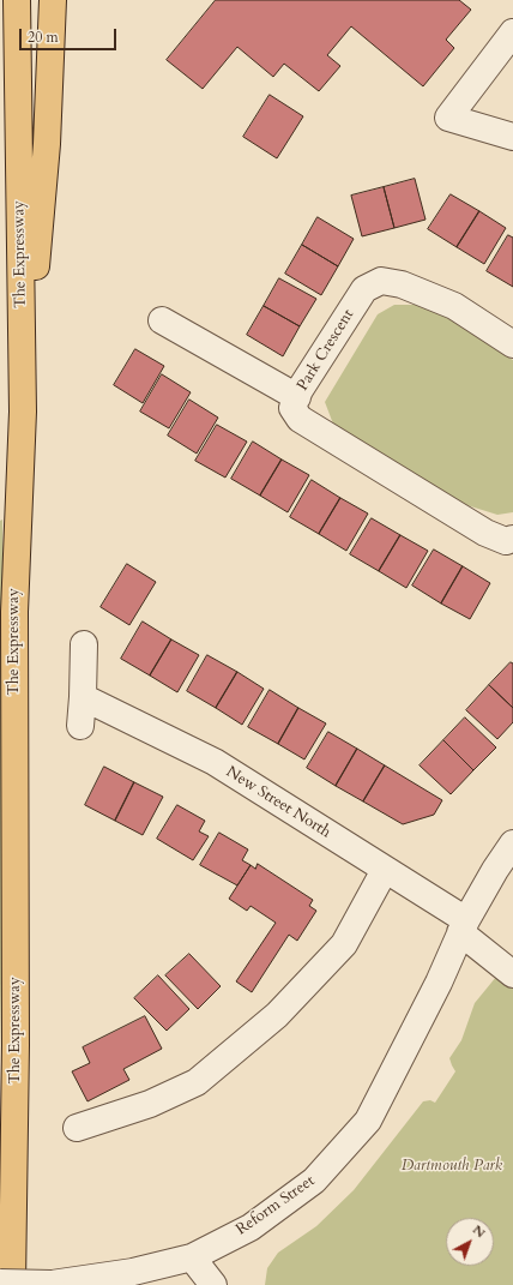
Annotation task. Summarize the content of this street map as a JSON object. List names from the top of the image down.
{
  "streets": {
    "highway": ["The Expressway"],
    "street": ["Park Crescent", "New Street North", "Reform Street"]
  },
  "crossings": [
    ["New Street North", "Reform Street"]
  ],
  "parks": ["Dartmouth Park"],
  "scale_bar": "20 m",
  "north": "top right"
}
